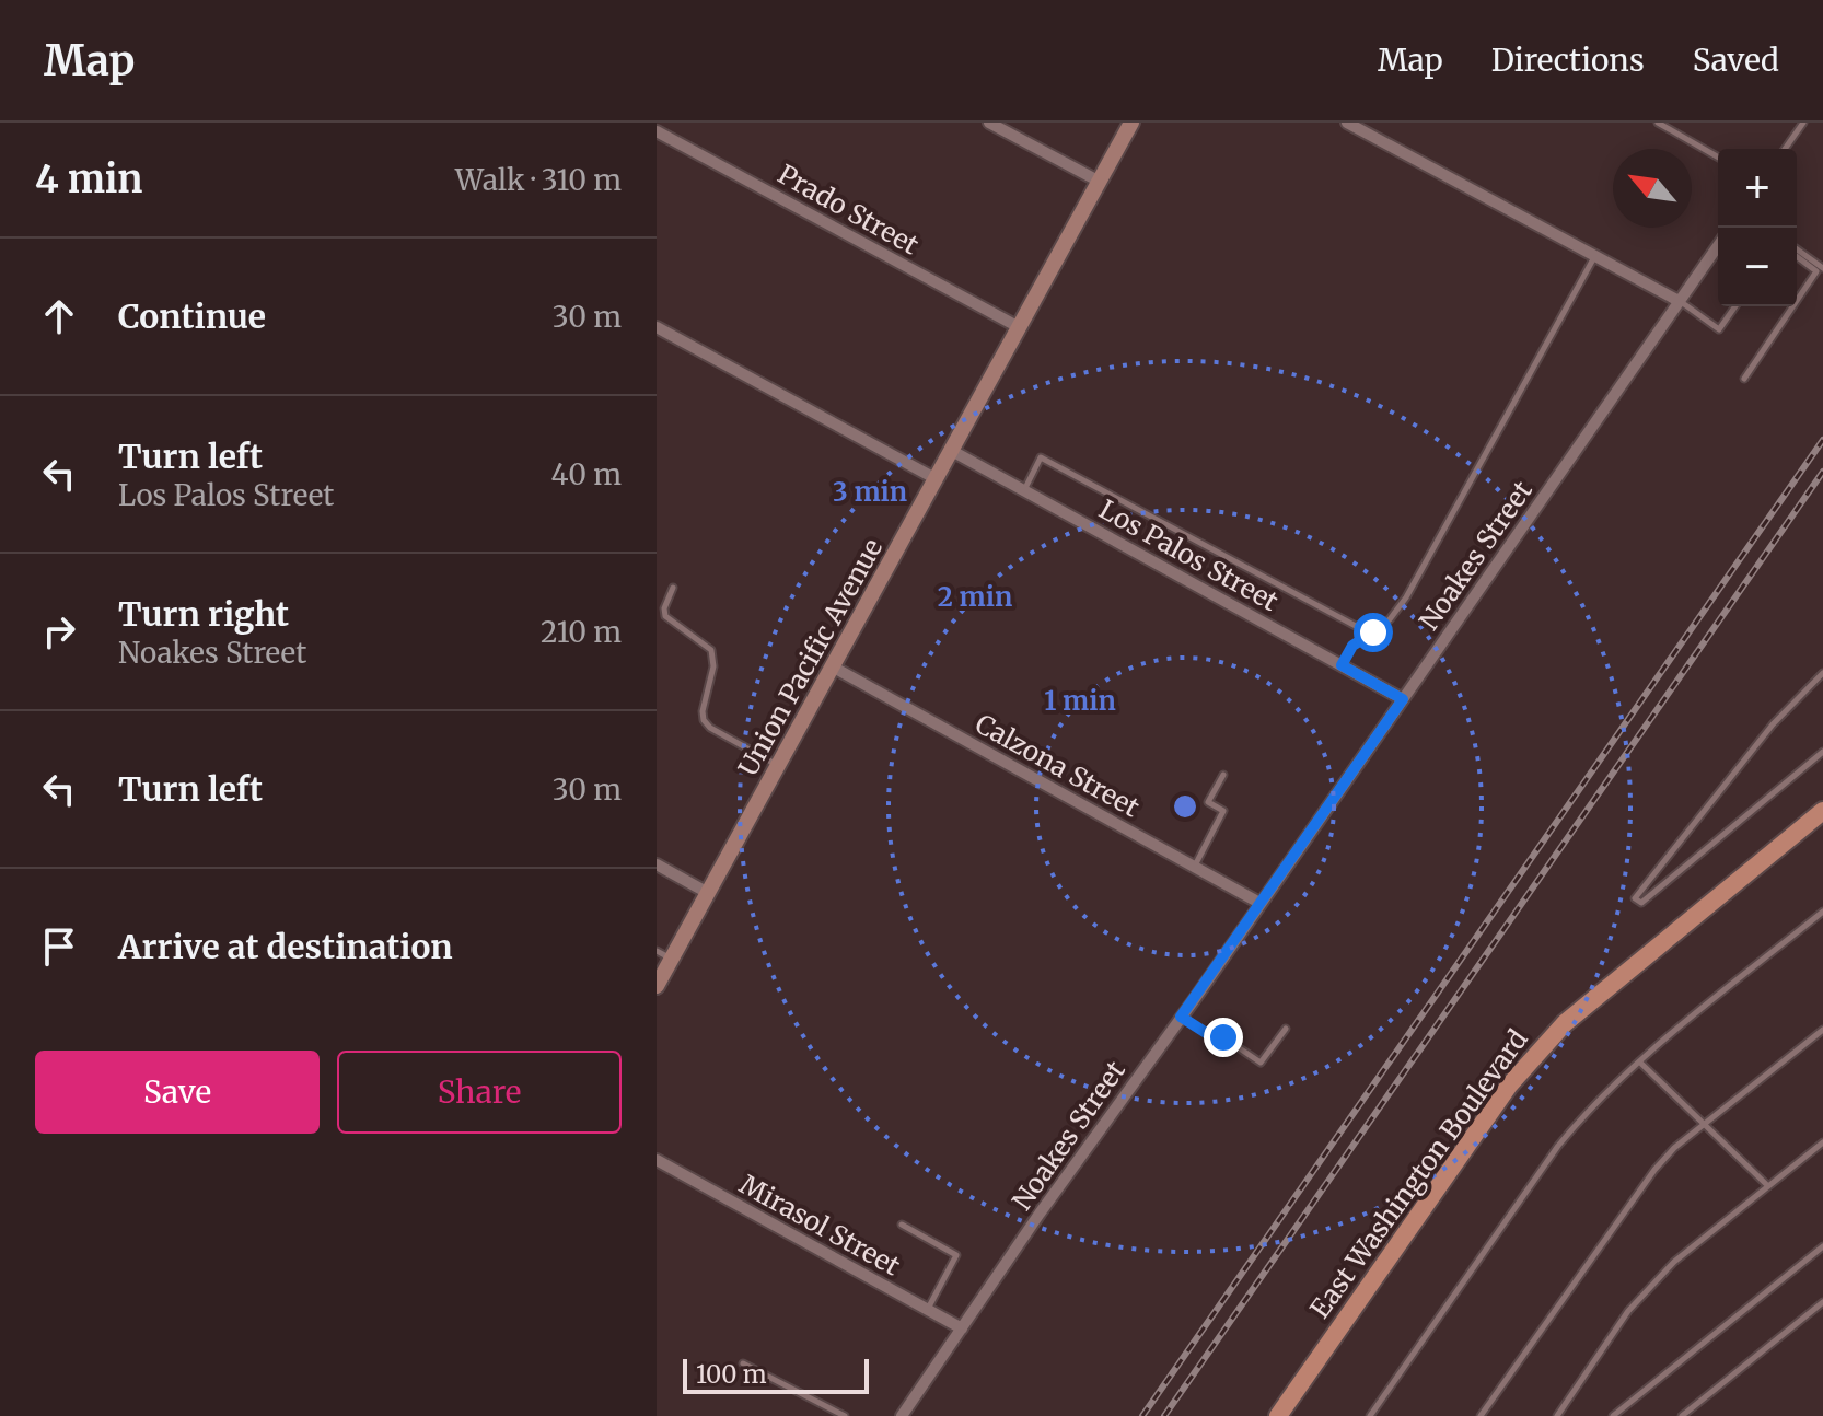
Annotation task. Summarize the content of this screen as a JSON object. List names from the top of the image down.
{
  "streets": {
    "main road": ["East Washington Boulevard"],
    "street": [
      "Prado Street",
      "Los Palos Street",
      "Noakes Street",
      "Union Pacific Avenue",
      "Calzona Street",
      "Mirasol Street"
    ]
  },
  "crossings": [
    ["Prado Street", "Union Pacific Avenue"],
    ["Los Palos Street", "Noakes Street"],
    ["Los Palos Street", "Union Pacific Avenue"],
    ["Noakes Street", "Calzona Street"],
    ["Noakes Street", "Mirasol Street"],
    ["Union Pacific Avenue", "Calzona Street"]
  ],
  "scale_bar": "100 m",
  "north": "top left",
  "page": {
    "header": "Map",
    "nav": ["Map", "Directions", "Saved"],
    "heading": ["4 min", "Walk · 310 m"],
    "map_buttons": ["+", "−"],
    "list": [
      ["Continue", "30 m"],
      ["Turn left", "Los Palos Street", "40 m"],
      ["Turn right", "Noakes Street", "210 m"],
      ["Turn left", "30 m"],
      "Arrive at destination"
    ],
    "buttons": ["Save", "Share"],
    "scale": "100 m"
  },
  "rings": ["3 min", "2 min", "1 min"]
}
